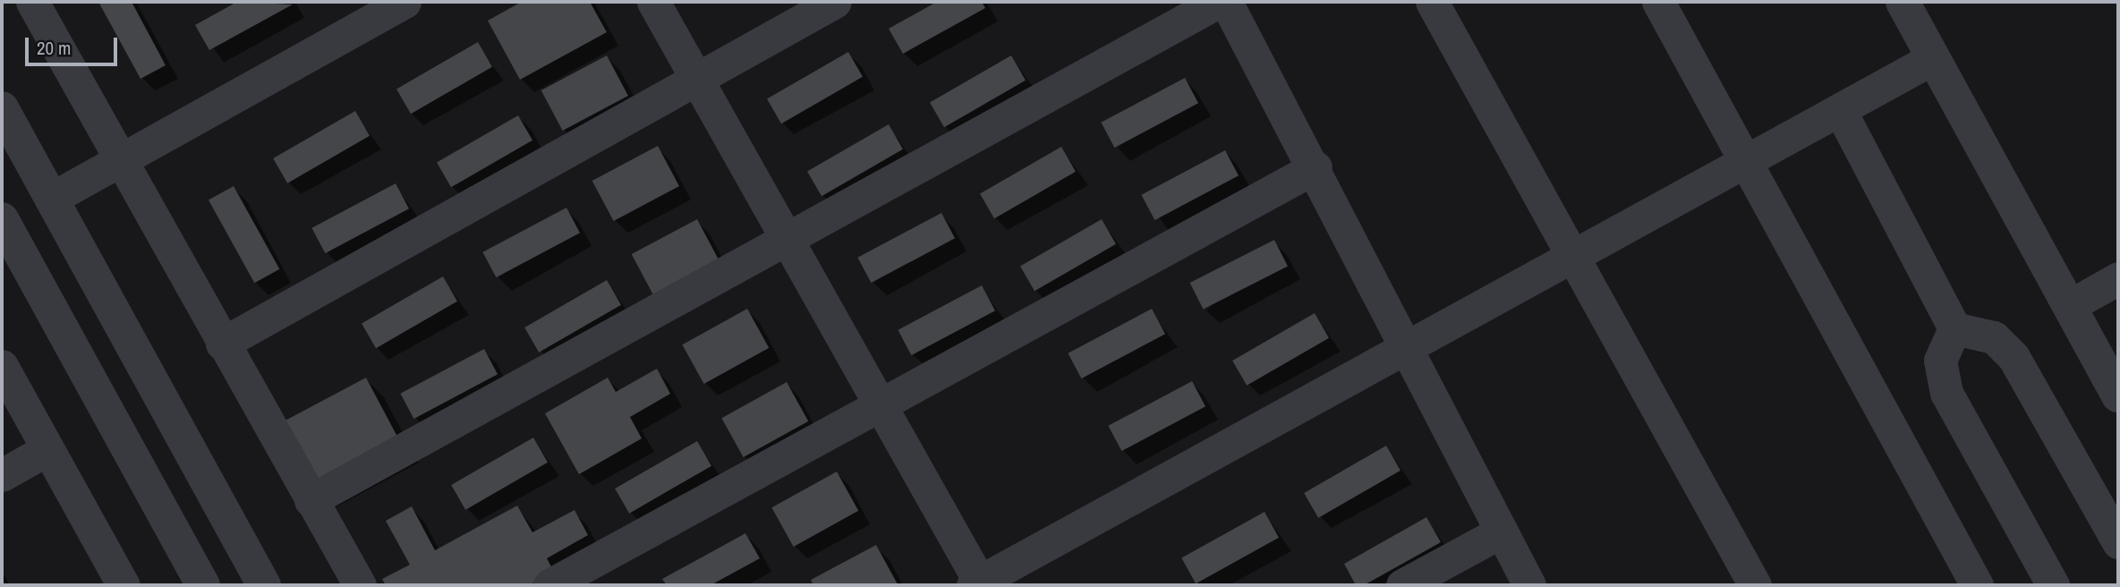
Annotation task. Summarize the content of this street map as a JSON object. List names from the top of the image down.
{
  "scale_bar": "20 m"
}
